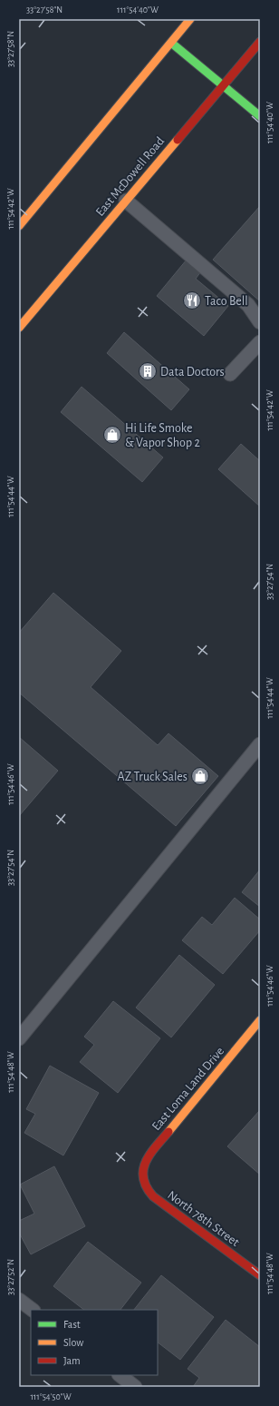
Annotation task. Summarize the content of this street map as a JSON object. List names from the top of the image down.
{
  "streets": {
    "main road": ["East McDowell Road", "East Loma Land Drive", "North 78th Street"]
  },
  "crossings": [
    ["East Loma Land Drive", "North 78th Street"]
  ],
  "places": {
    "restaurant": ["Taco Bell"],
    "building": ["Data Doctors"],
    "shop": ["Hi Life Smoke & Vapor Shop 2", "AZ Truck Sales"]
  },
  "legend": ["Fast", "Slow", "Jam"],
  "coordinates": [
    "33°27'58\"N",
    "111°54'40\"W",
    "111°54'42\"W",
    "111°54'44\"W",
    "33°27'54\"N",
    "111°54'46\"W",
    "111°54'48\"W",
    "33°27'52\"N",
    "111°54'50\"W"
  ]
}
